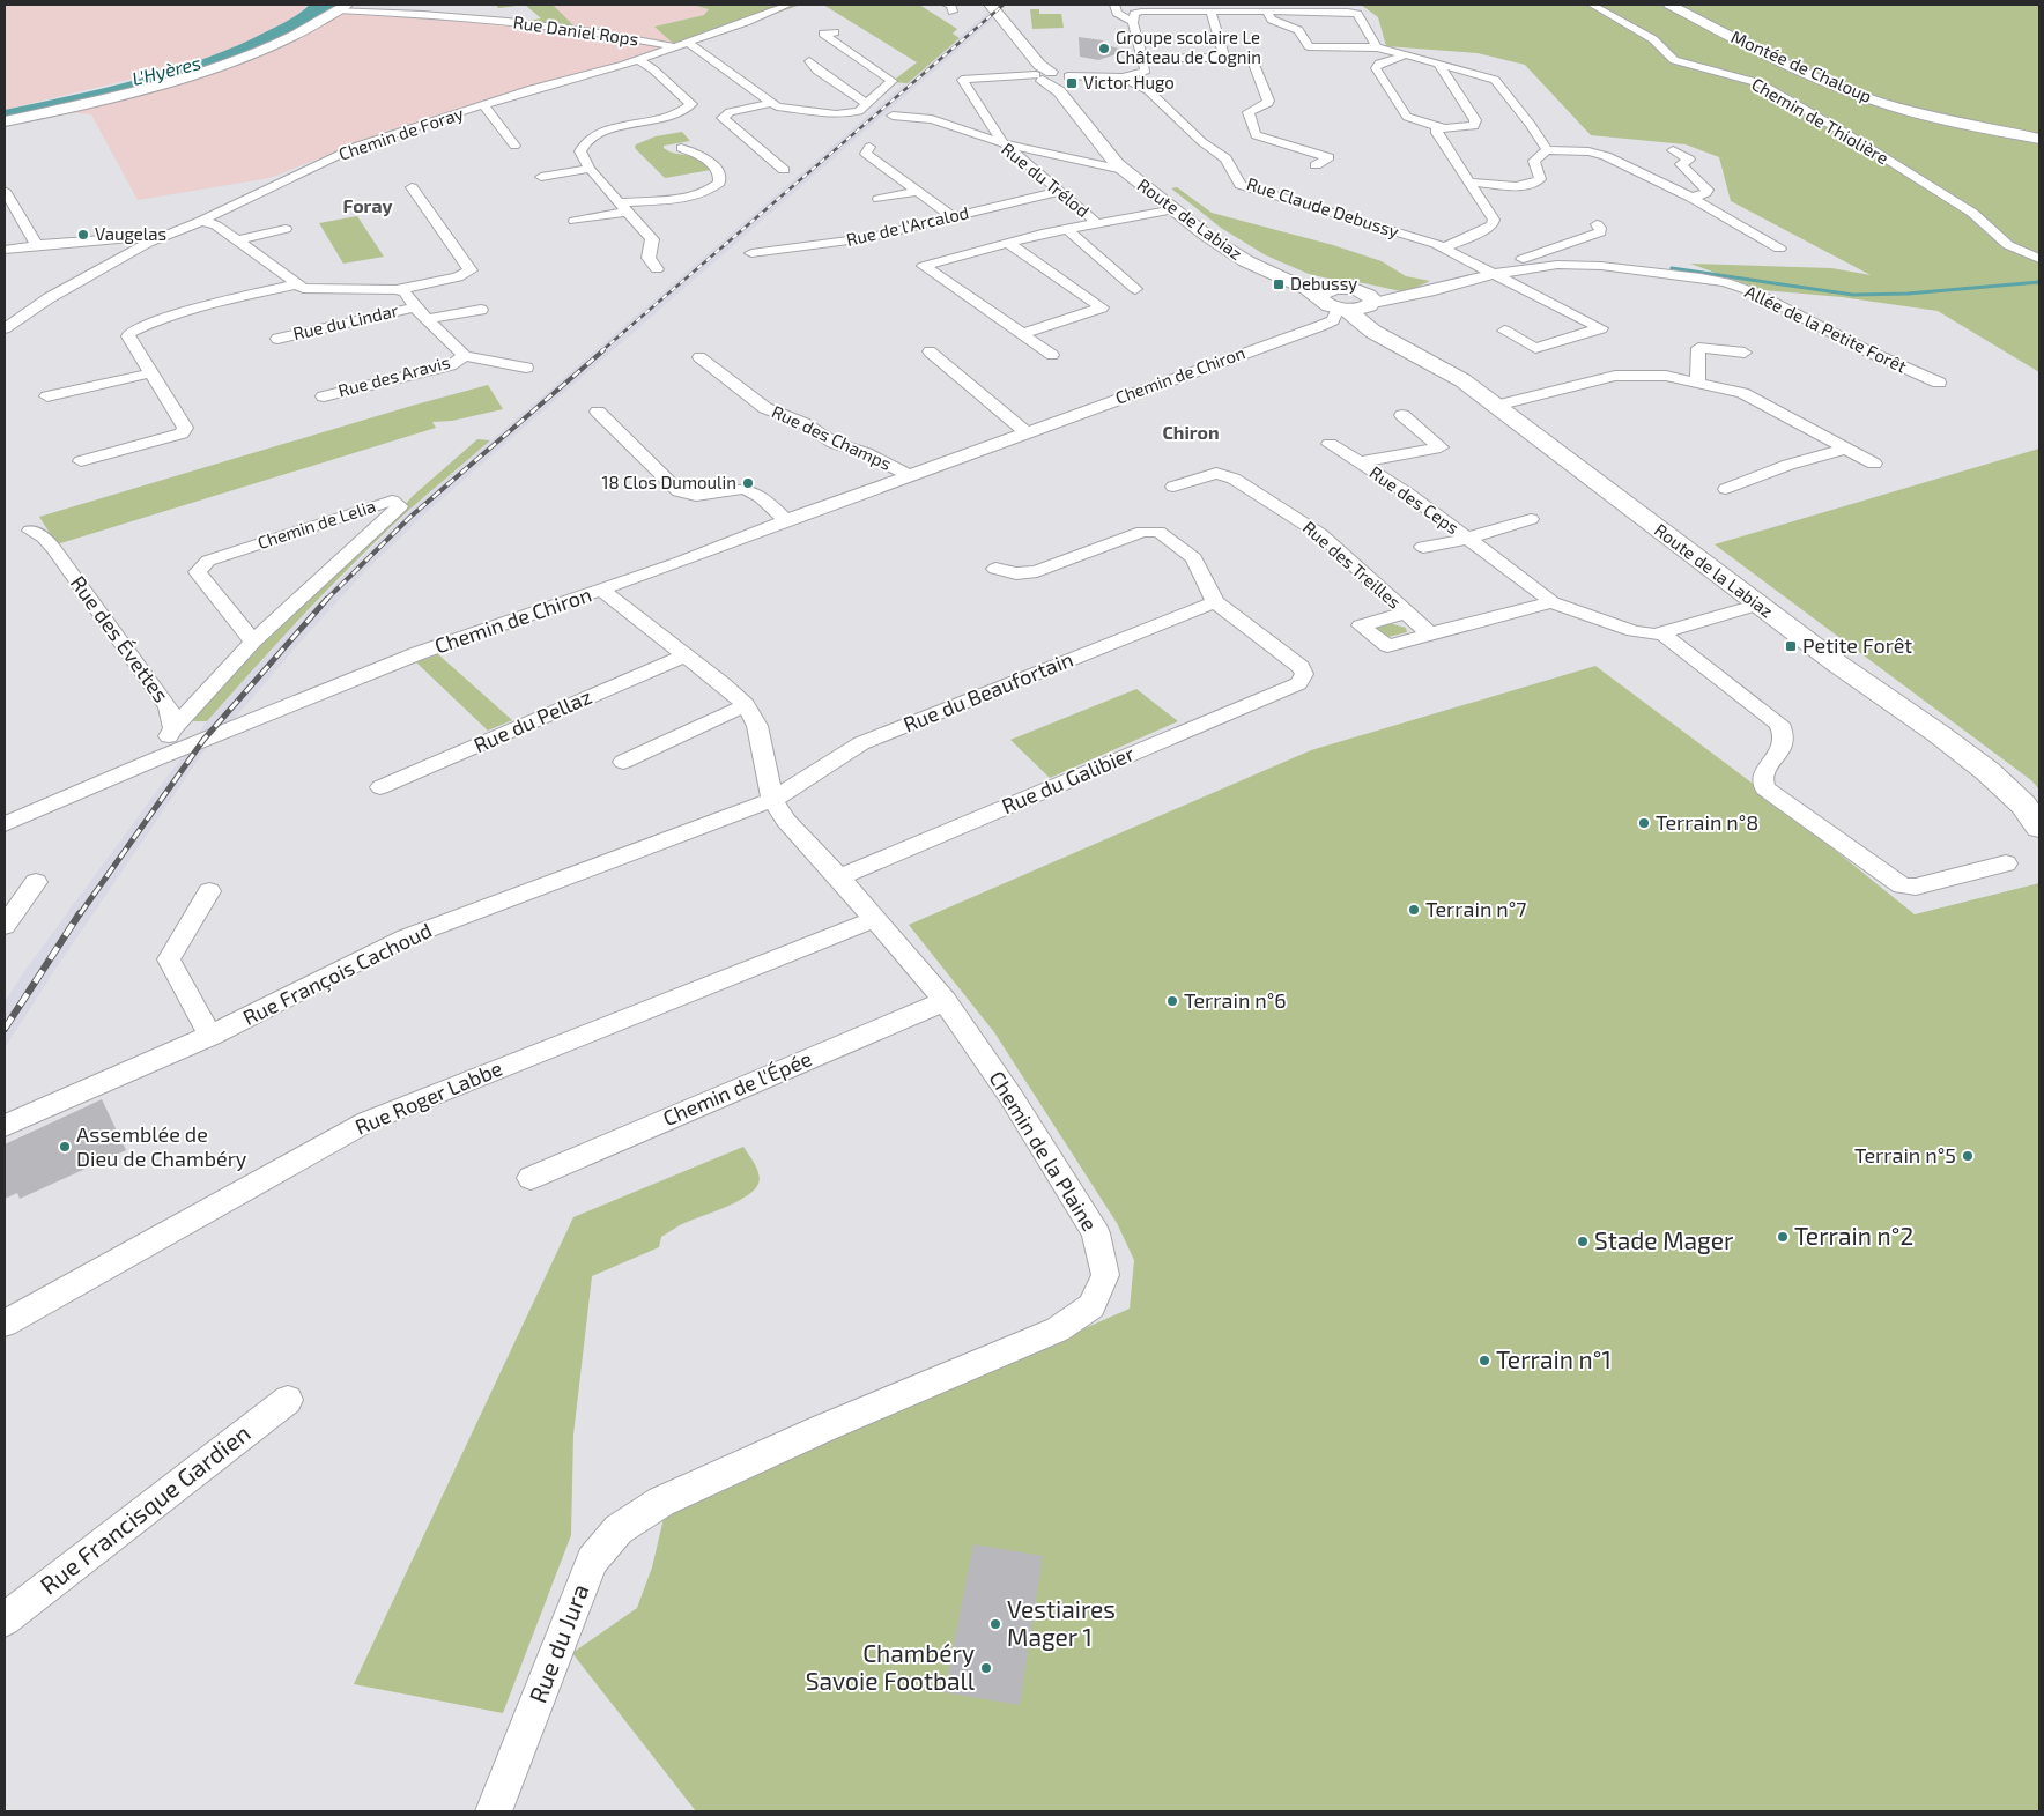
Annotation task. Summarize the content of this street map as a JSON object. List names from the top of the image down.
{
  "streets": {
    "main road": ["Montée de Chaloup", "Route de Labiaz", "Route de la Labiaz"],
    "street": [
      "Rue Daniel Rops",
      "Chemin de Thiolière",
      "Chemin de Foray",
      "Rue du Trélod",
      "Rue Claude Debussy",
      "Rue de l'Arcalod",
      "Rue du Lindar",
      "Allée de la Petite Forêt",
      "Chemin de Chiron",
      "Rue des Aravis",
      "Rue des Champs",
      "Rue des Ceps",
      "Chemin de Lelia",
      "Rue des Treilles",
      "Rue des Évettes",
      "Rue du Beaufortain",
      "Rue du Pellaz",
      "Rue du Galibier",
      "Rue François Cachoud",
      "Chemin de l'Épée",
      "Rue Roger Labbe",
      "Chemin de la Plaine",
      "Rue Francisque Gardien",
      "Rue du Jura"
    ]
  },
  "crossings": [
    ["Rue Daniel Rops", "Chemin de Foray"],
    ["Rue du Trélod", "Rue Claude Debussy"],
    ["Rue du Trélod", "Rue de l'Arcalod"],
    ["Rue Claude Debussy", "Route de Labiaz"],
    ["Rue Claude Debussy", "Allée de la Petite Forêt"],
    ["Route de Labiaz", "Allée de la Petite Forêt"],
    ["Route de Labiaz", "Chemin de Chiron"],
    ["Route de Labiaz", "Route de la Labiaz"],
    ["Allée de la Petite Forêt", "Chemin de Chiron"],
    ["Allée de la Petite Forêt", "Route de la Labiaz"],
    ["Chemin de Chiron", "Rue des Champs"],
    ["Chemin de Chiron", "Route de la Labiaz"],
    ["Chemin de Chiron", "Rue des Évettes"],
    ["Chemin de Chiron", "Chemin de la Plaine"],
    ["Rue des Ceps", "Rue des Treilles"],
    ["Chemin de Lelia", "Rue des Évettes"],
    ["Rue du Beaufortain", "Rue du Galibier"],
    ["Rue du Beaufortain", "Rue François Cachoud"],
    ["Rue du Beaufortain", "Chemin de la Plaine"],
    ["Rue du Pellaz", "Chemin de la Plaine"],
    ["Rue du Galibier", "Chemin de la Plaine"],
    ["Rue François Cachoud", "Chemin de la Plaine"],
    ["Chemin de l'Épée", "Chemin de la Plaine"],
    ["Rue Roger Labbe", "Chemin de la Plaine"],
    ["Chemin de la Plaine", "Rue du Jura"]
  ],
  "districts": ["Foray", "Chiron"],
  "water": ["L'Hyères"],
  "places": {
    "other": [
      "Groupe scolaire Le Château de Cognin",
      "Vaugelas",
      "18 Clos Dumoulin",
      "Terrain n°8",
      "Terrain n°7",
      "Terrain n°6",
      "Assemblée de Dieu de Chambéry",
      "Terrain n°5",
      "Terrain n°2",
      "Stade Mager",
      "Terrain n°1",
      "Vestiaires Mager 1",
      "Chambéry Savoie Football"
    ],
    "transit": ["Victor Hugo", "Debussy", "Petite Forêt"]
  }
}
